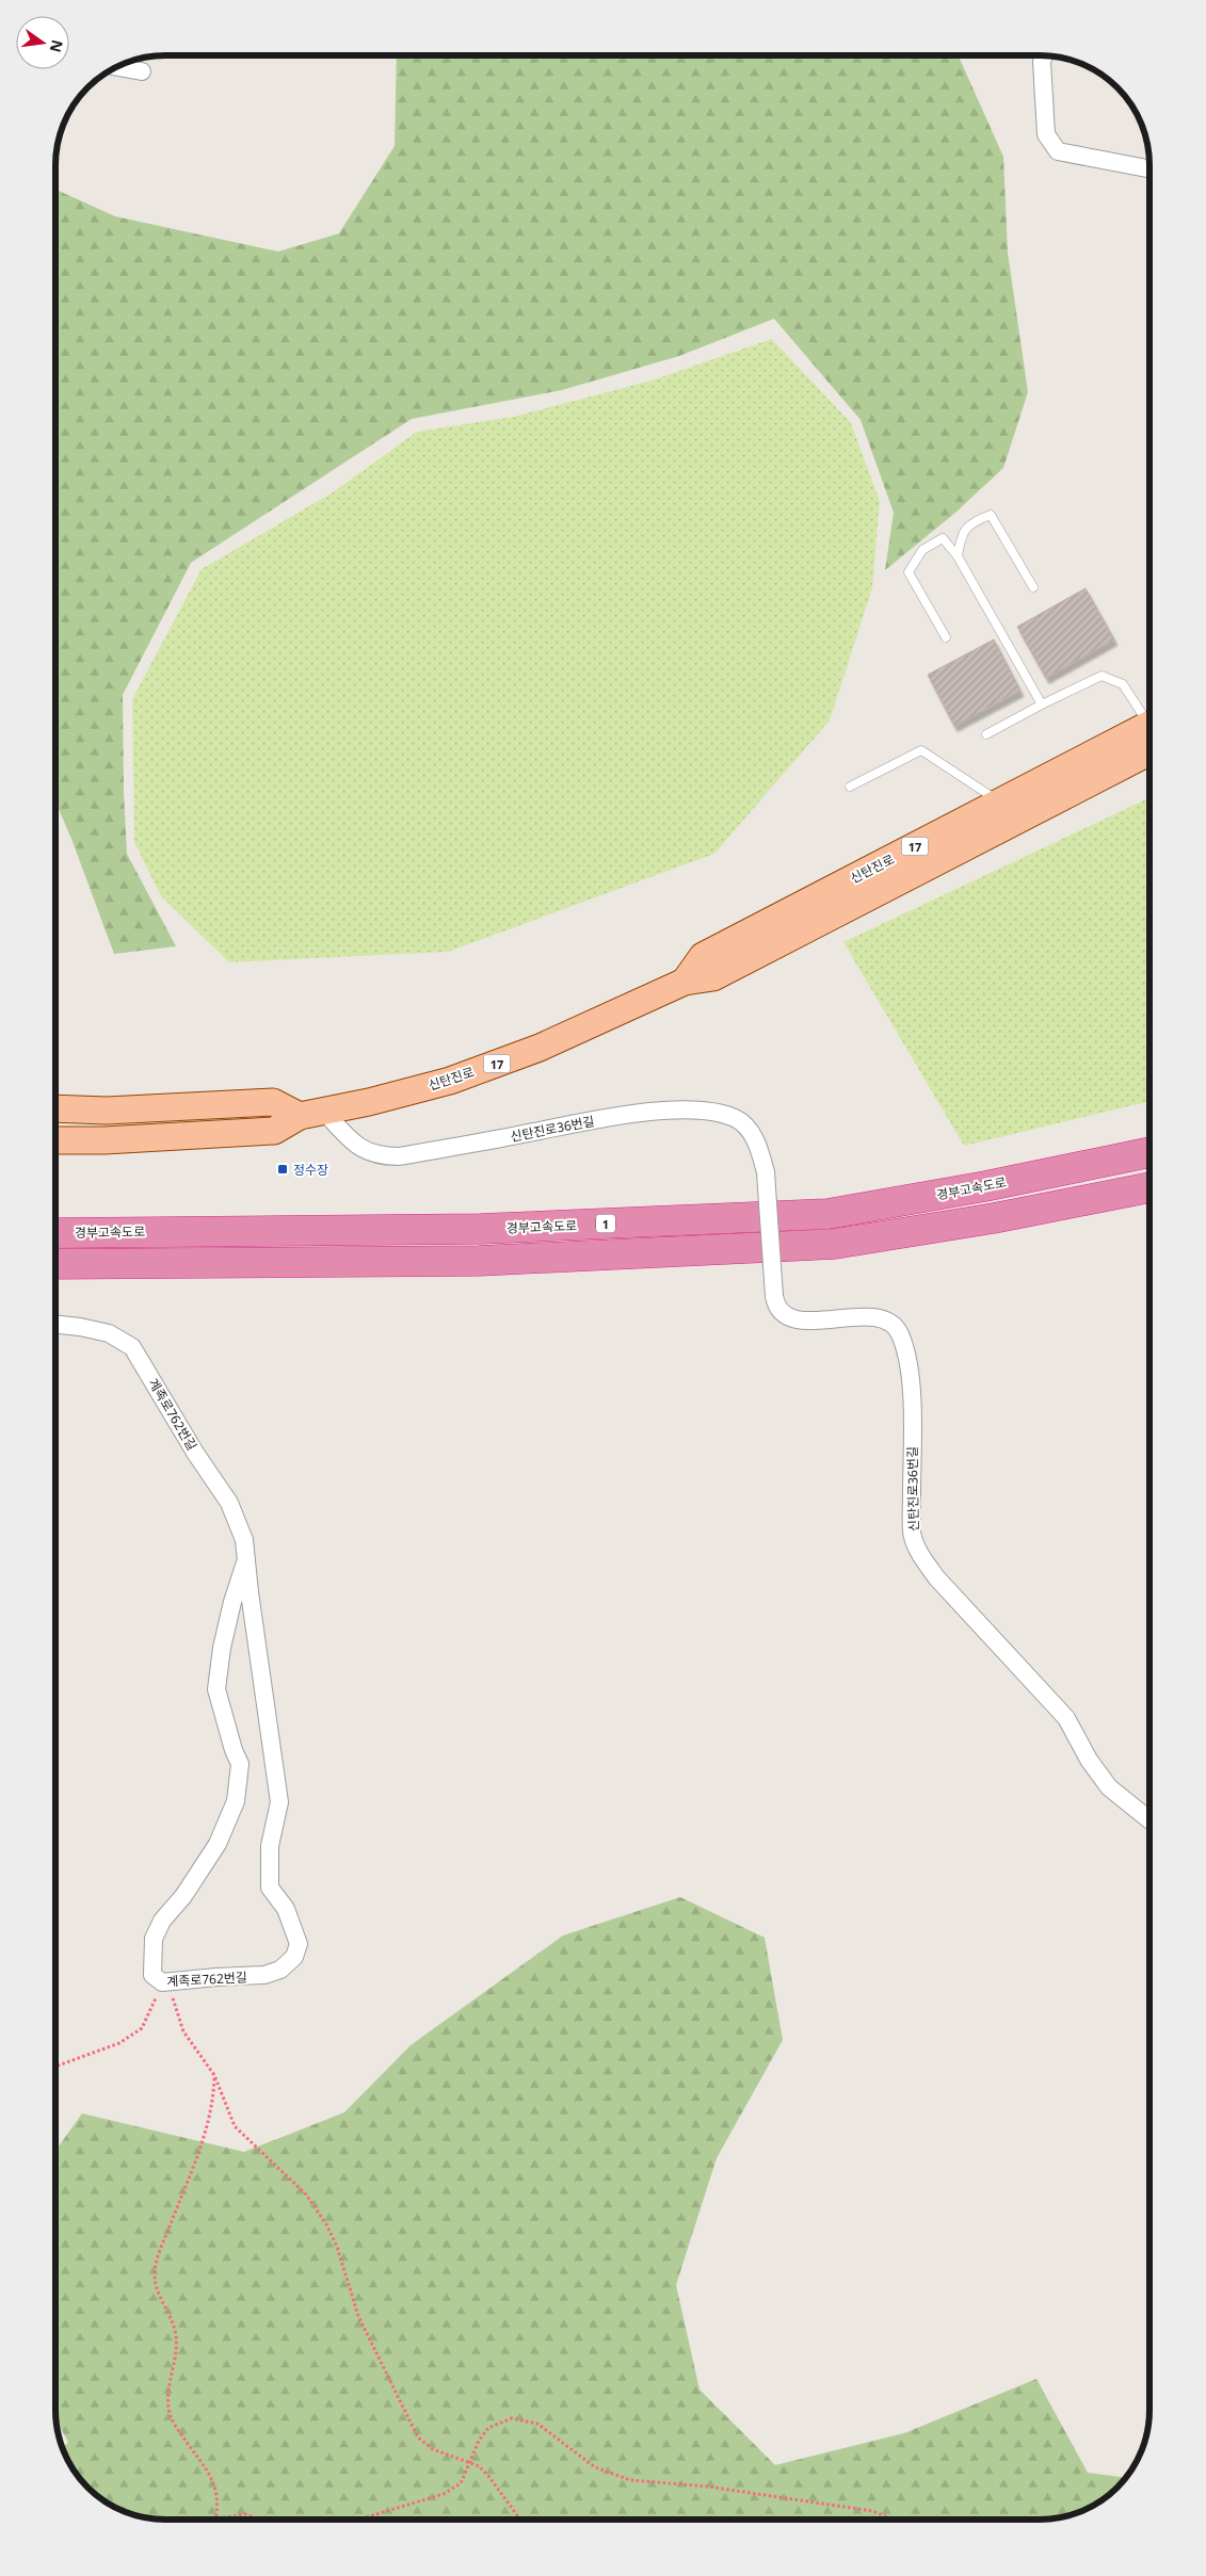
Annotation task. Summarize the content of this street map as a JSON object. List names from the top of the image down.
{
  "streets": {
    "highway": ["경부고속도로", "1"],
    "main road": ["17", "신탄진로"],
    "street": ["신탄진로36번길", "계족로762번길"]
  },
  "crossings": [
    ["신탄진로", "신탄진로36번길"]
  ],
  "places": {
    "transit": ["정수장"]
  },
  "north": "right"
}
